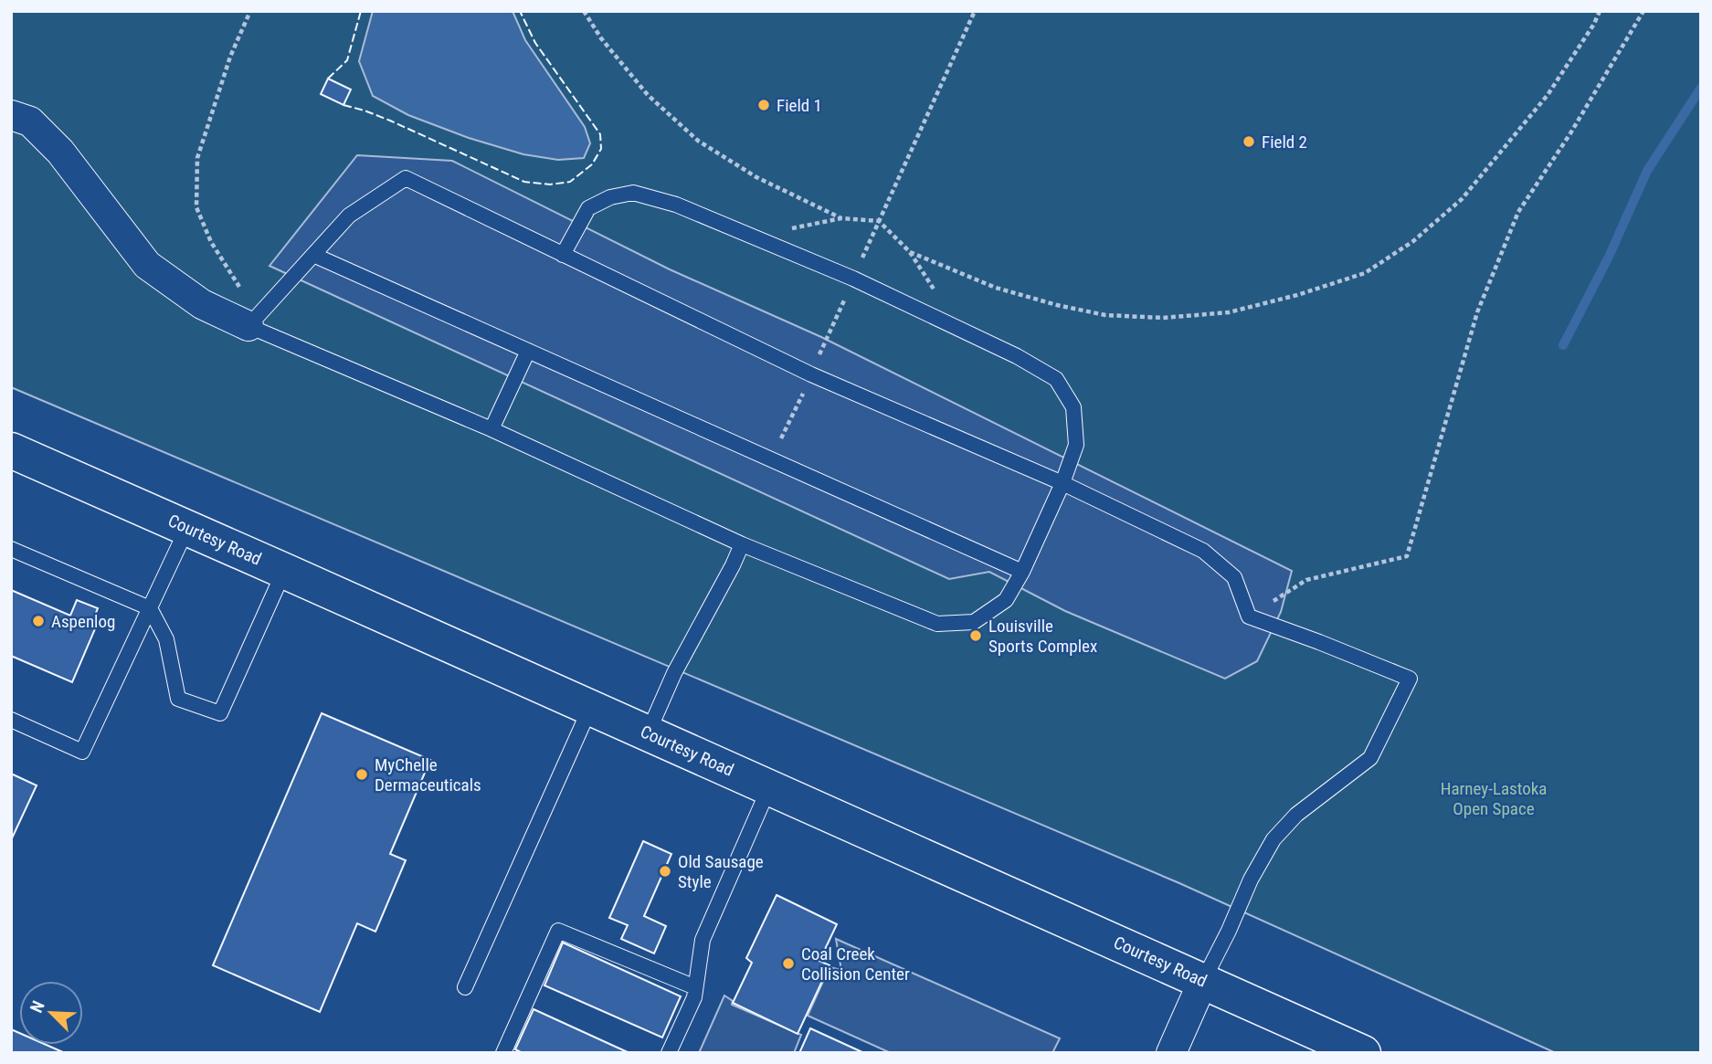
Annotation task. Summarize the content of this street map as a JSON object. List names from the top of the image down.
{
  "streets": {
    "main road": ["Courtesy Road"]
  },
  "parks": ["Harney-Lastoka Open Space"],
  "places": [
    "Field 1",
    "Field 2",
    "Aspenlog",
    "Louisville Sports Complex",
    "MyChelle Dermaceuticals",
    "Old Sausage Style",
    "Coal Creek Collision Center"
  ],
  "north": "top left"
}
